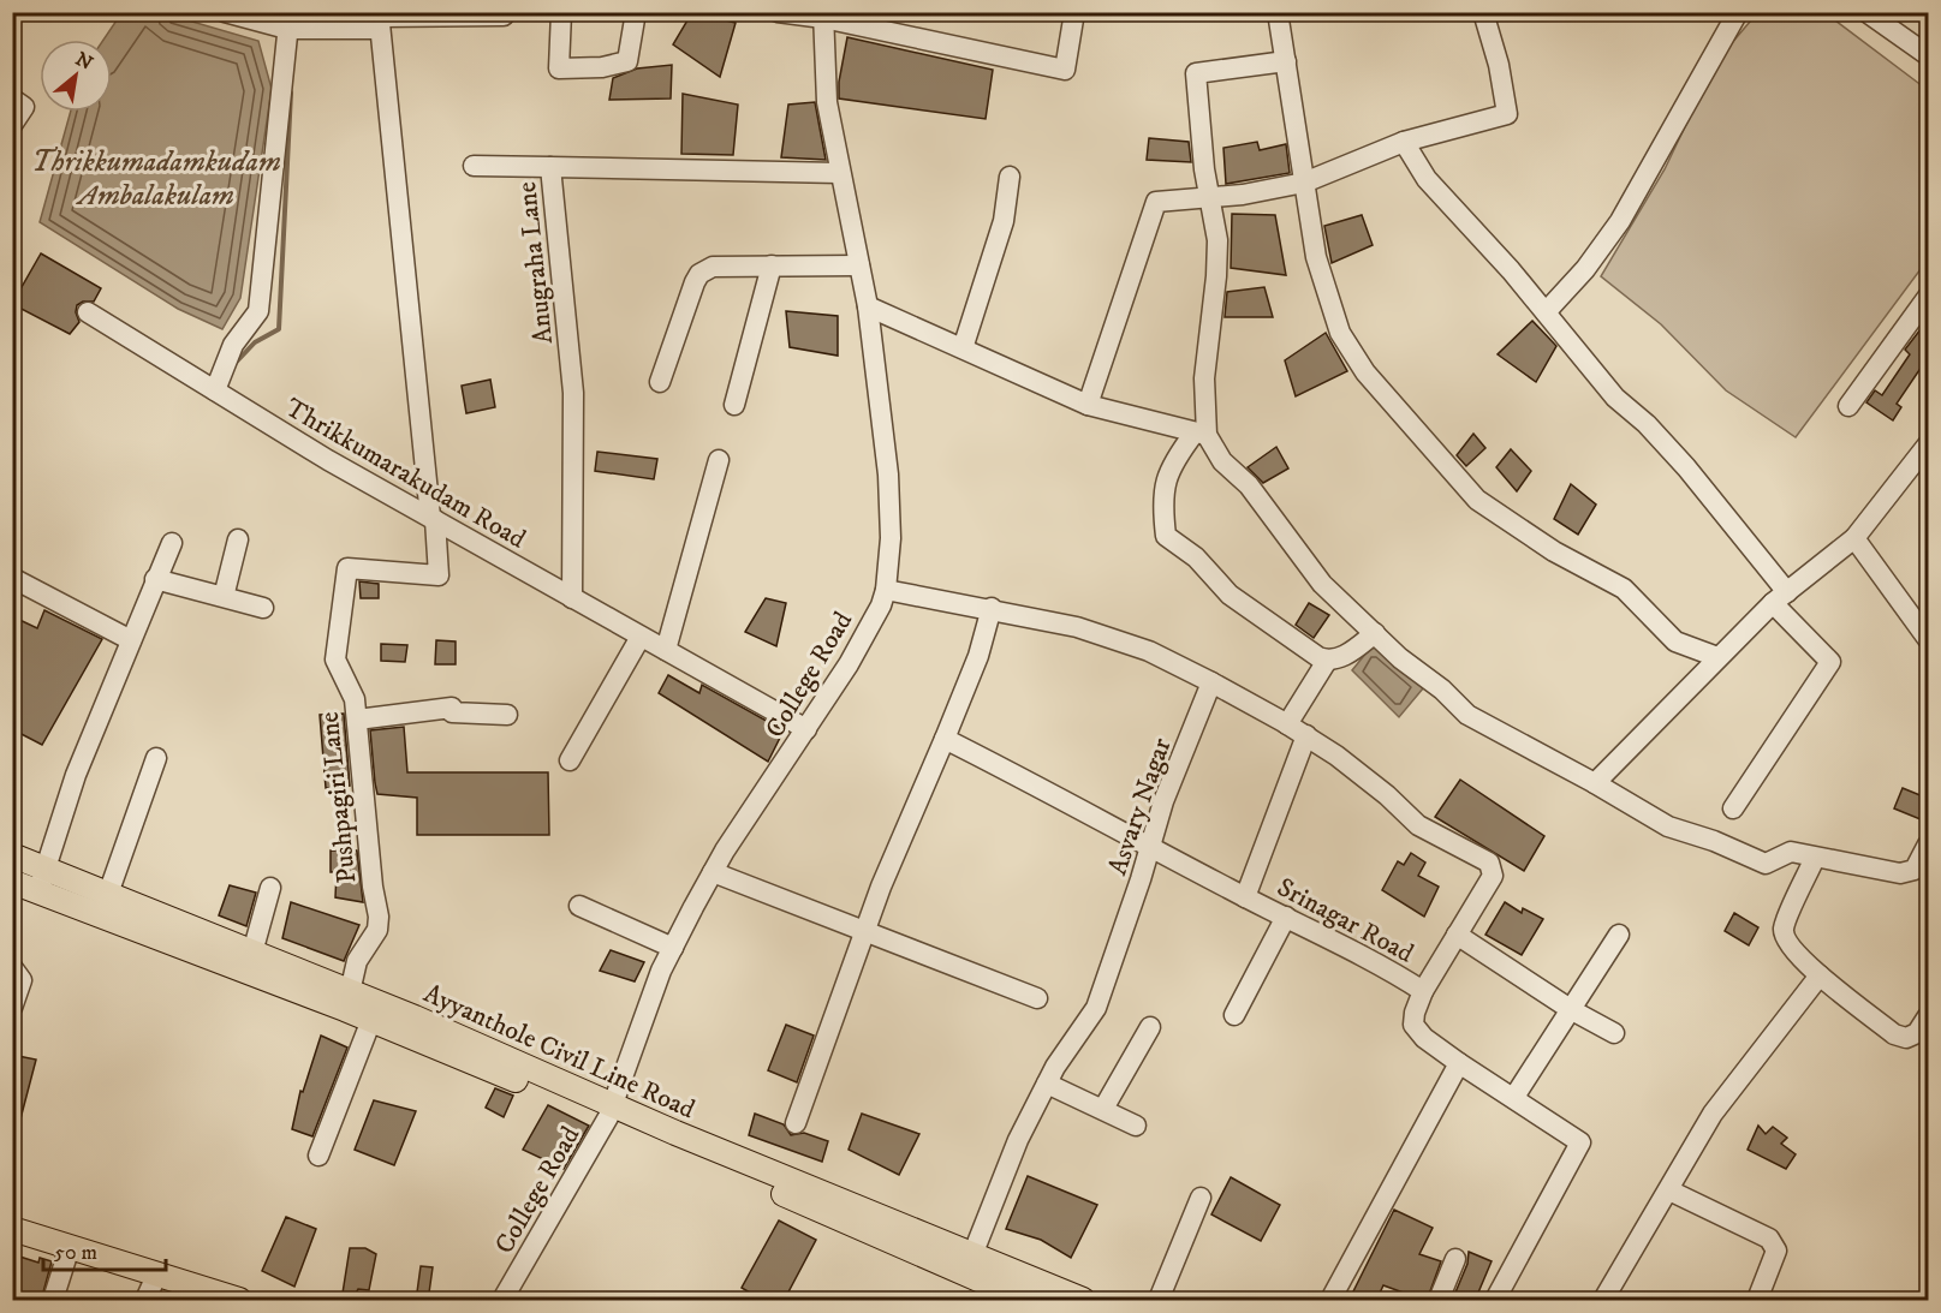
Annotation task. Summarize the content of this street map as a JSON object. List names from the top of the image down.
{
  "streets": {
    "main road": ["Ayyanthole Civil Line Road"],
    "street": [
      "Anugraha Lane",
      "Thrikkumarakudam Road",
      "College Road",
      "Pushpagiri Lane",
      "Asvary Nagar",
      "Srinagar Road"
    ]
  },
  "crossings": [
    ["Anugraha Lane", "Thrikkumarakudam Road"],
    ["Anugraha Lane", "College Road"],
    ["Thrikkumarakudam Road", "College Road"],
    ["Thrikkumarakudam Road", "Pushpagiri Lane"],
    ["College Road", "Ayyanthole Civil Line Road"],
    ["Pushpagiri Lane", "Ayyanthole Civil Line Road"],
    ["Asvary Nagar", "Srinagar Road"],
    ["Asvary Nagar", "Ayyanthole Civil Line Road"]
  ],
  "water": ["Thrikkumadamkudam Ambalakulam"],
  "scale_bar": "50 m",
  "north": "top right"
}
